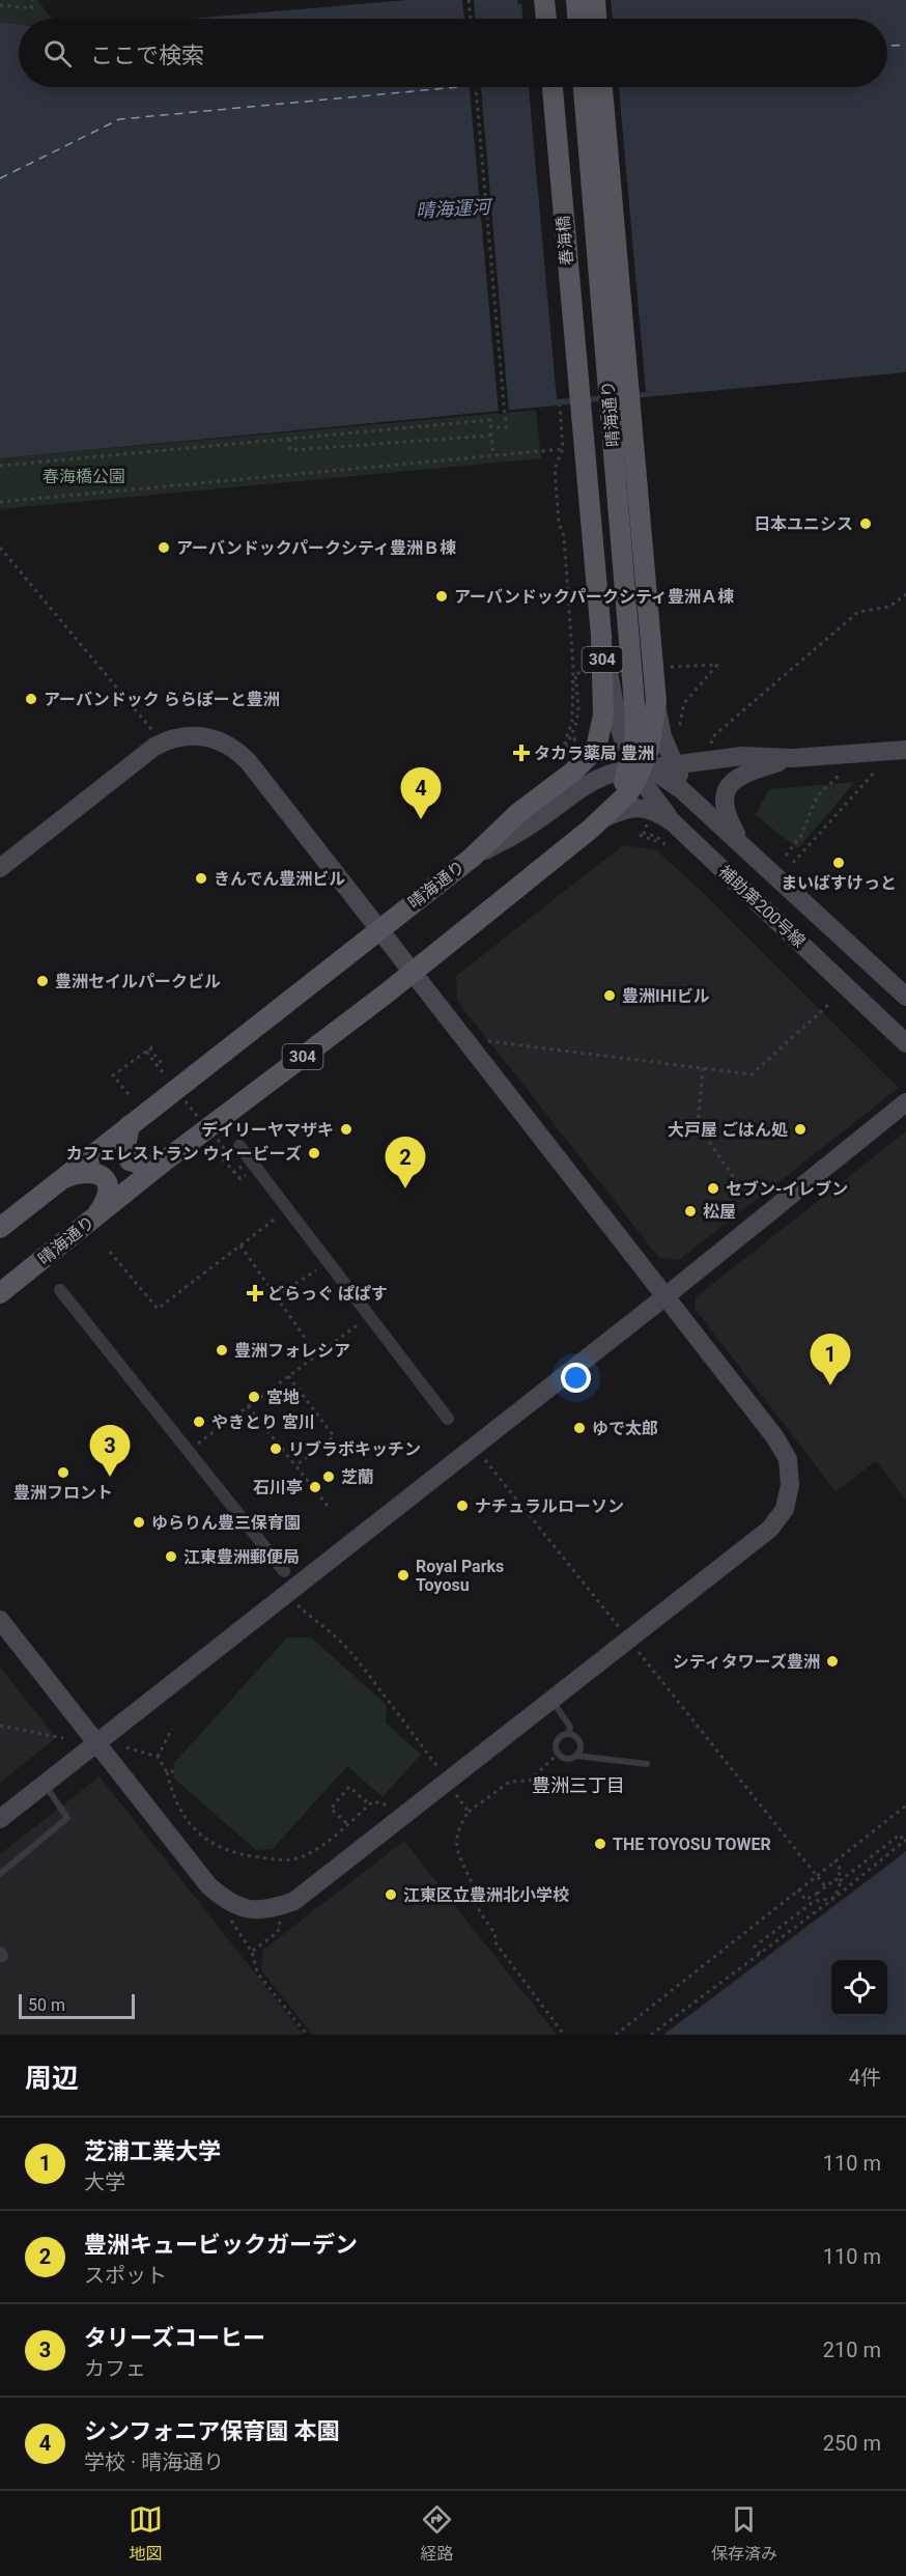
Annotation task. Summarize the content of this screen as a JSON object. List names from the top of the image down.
{
  "streets": {
    "main road": ["春海橋", "晴海通り", "304"],
    "street": ["補助第200号線"]
  },
  "crossings": [
    ["春海橋", "晴海通り"],
    ["晴海通り", "304"],
    ["晴海通り", "補助第200号線"]
  ],
  "districts": ["豊洲三丁目"],
  "water": ["晴海運河"],
  "parks": ["春海橋公園"],
  "places": {
    "other": [
      "日本ユニシス",
      "アーバンドックパークシティ豊洲Ｂ棟",
      "アーバンドックパークシティ豊洲Ａ棟",
      "アーバンドック ららぽーと豊洲",
      "まいばすけっと",
      "きんでん豊洲ビル",
      "豊洲セイルパークビル",
      "豊洲IHIビル",
      "デイリーヤマザキ",
      "大戸屋 ごはん処",
      "カフェレストラン ウィービーズ",
      "セブン-イレブン",
      "松屋",
      "豊洲フォレシア",
      "宮地",
      "やきとり 宮川",
      "ゆで太郎",
      "リブラボキッチン",
      "豊洲フロント",
      "芝蘭",
      "石川亭",
      "ナチュラルローソン",
      "ゆらりん豊三保育園",
      "江東豊洲郵便局",
      "Royal Parks Toyosu",
      "シティタワーズ豊洲",
      "THE TOYOSU TOWER",
      "江東区立豊洲北小学校"
    ],
    "health": ["タカラ薬局 豊洲", "どらっぐ ぱぱす"]
  },
  "scale_bar": "50 m",
  "page": {
    "search": "ここで検索",
    "pins": [
      "4",
      "2",
      "1",
      "3"
    ],
    "scale": "50 m",
    "heading": ["周辺", "4件"],
    "list": [
      {
        "mark": "1",
        "name": "芝浦工業大学",
        "note": "大学",
        "value": "110 m"
      },
      {
        "mark": "2",
        "name": "豊洲キュービックガーデン",
        "note": "スポット",
        "value": "110 m"
      },
      {
        "mark": "3",
        "name": "タリーズコーヒー",
        "note": "カフェ",
        "value": "210 m"
      },
      {
        "mark": "4",
        "name": "シンフォニア保育園 本園",
        "note": "学校 · 晴海通り",
        "value": "250 m"
      }
    ],
    "nav": ["地図", "経路", "保存済み"]
  }
}
